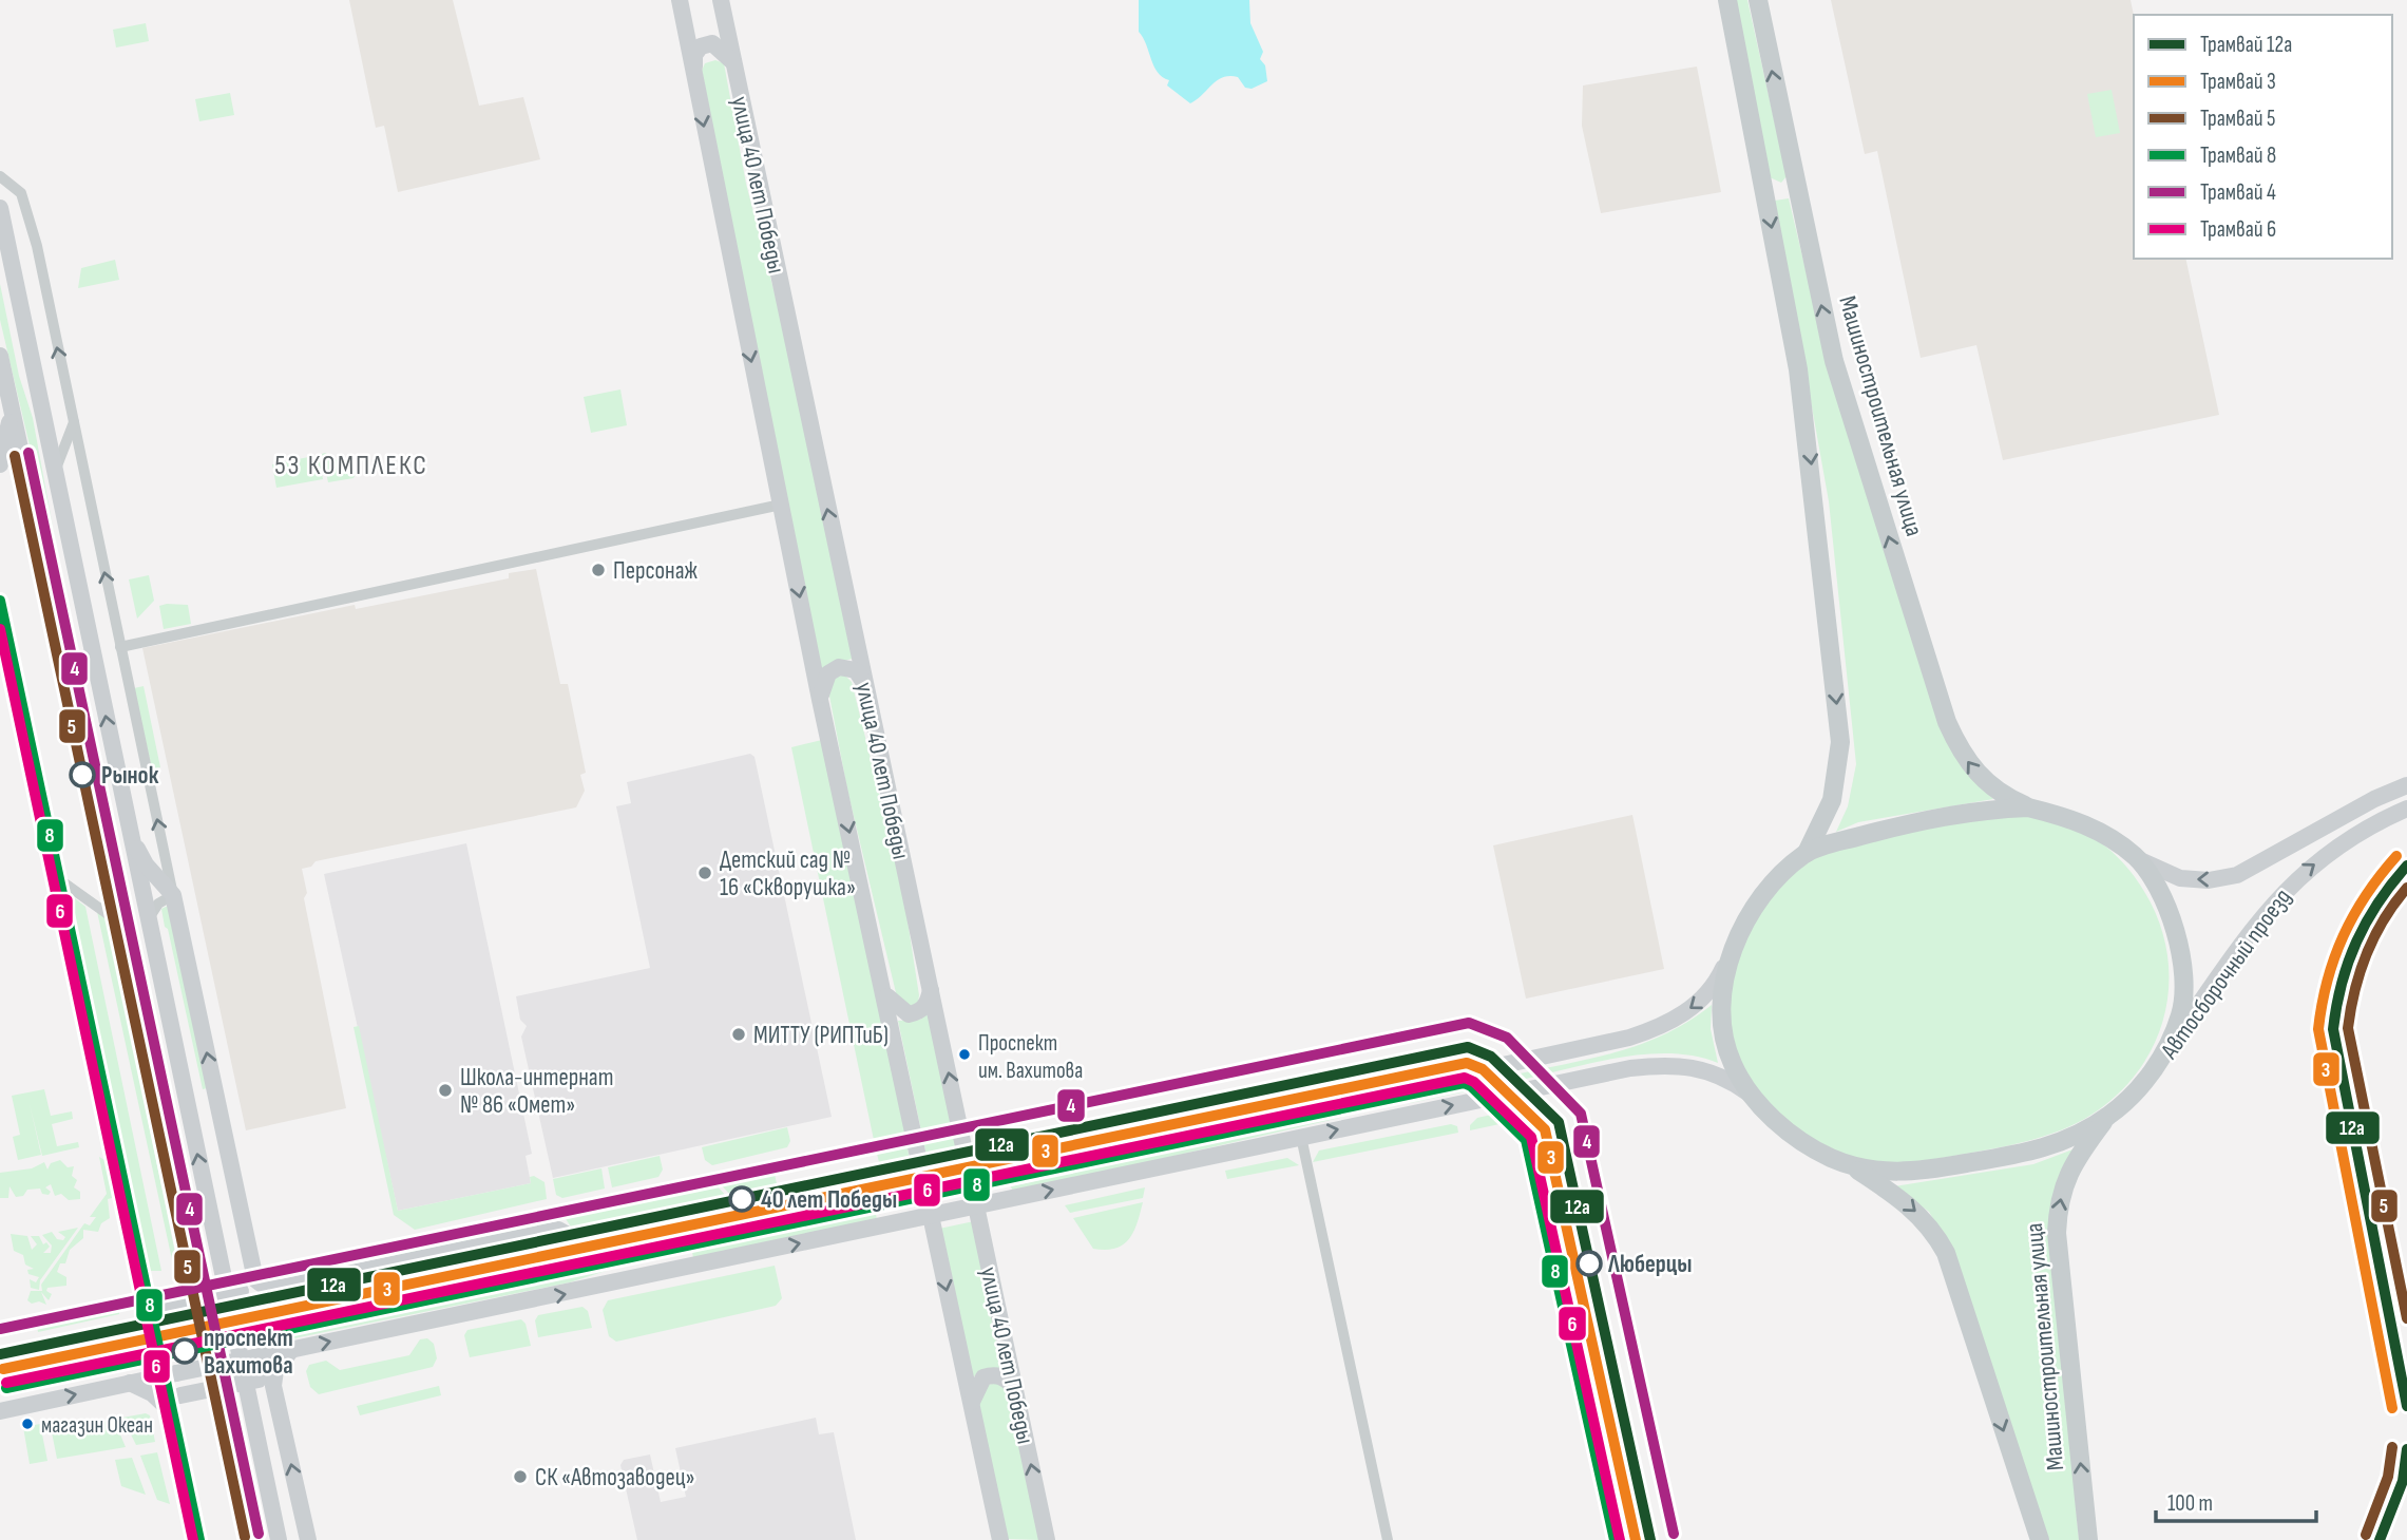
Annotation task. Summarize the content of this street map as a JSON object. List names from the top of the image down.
{
  "streets": {
    "main road": ["улица 40 лет Победы", "Машиностроительная улица", "Автосборочный проезд"]
  },
  "districts": ["53 КОМПЛЕКС"],
  "places": [
    "Персонаж",
    "Рынок",
    "Детский сад № 16 «Скворушка»",
    "МИТТУ (РИПТиБ)",
    "Проспект им. Вахитова",
    "Школа-интернат № 86 «Омет»",
    "40 лет Победы",
    "Люберцы",
    "проспект Вахитова",
    "магазин Океан",
    "СК «Автозаводец»"
  ],
  "lines": [
    "tram line 4",
    "tram line 5",
    "tram line 8",
    "tram line 6",
    "tram line 3",
    "tram line 12а"
  ],
  "legend": [
    "Трамвай 12а",
    "Трамвай 3",
    "Трамвай 5",
    "Трамвай 8",
    "Трамвай 4",
    "Трамвай 6"
  ],
  "scale_bar": "100 m"
}
